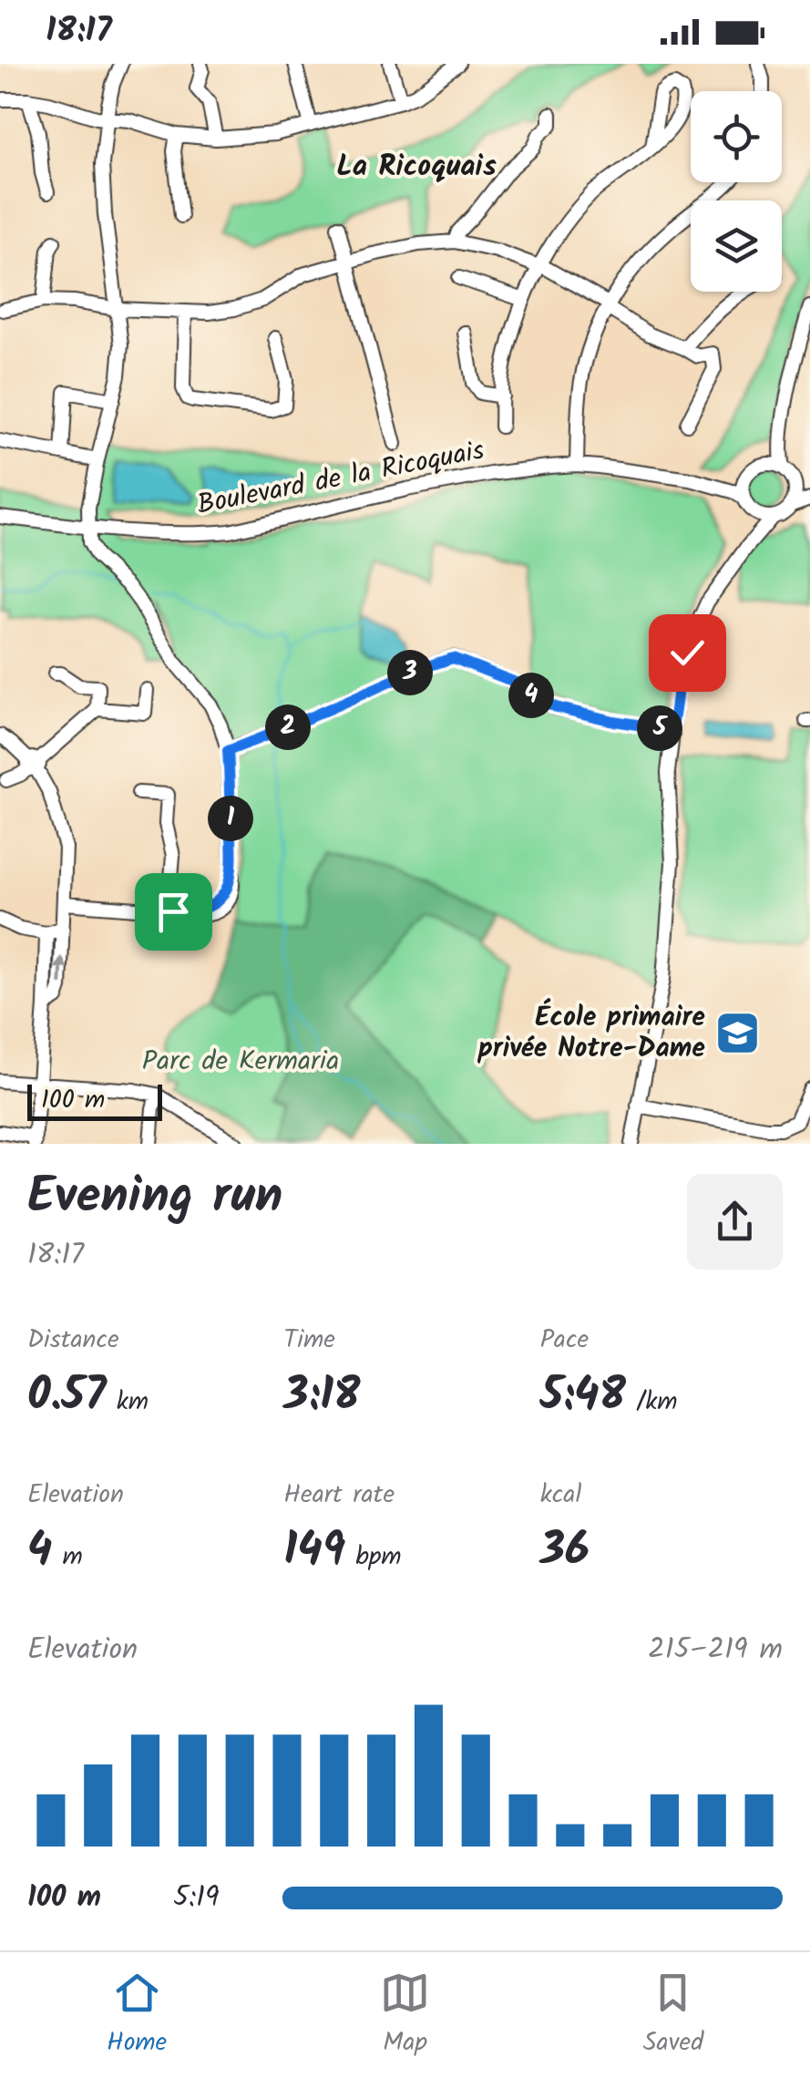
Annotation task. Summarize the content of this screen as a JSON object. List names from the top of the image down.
{
  "streets": {
    "street": ["Boulevard de la Ricoquais"]
  },
  "districts": ["La Ricoquais"],
  "parks": ["Parc de Kermaria"],
  "places": {
    "school or university": ["École primaire privée Notre-Dame"]
  },
  "scale_bar": "100 m",
  "page": {
    "status": "18:17",
    "pins": [
      "3",
      "4",
      "2",
      "5",
      "1"
    ],
    "scale": "100 m",
    "heading": ["Evening run", "18:17"],
    "stats": [
      ["Distance", "0.57 km"],
      ["Time", "3:18"],
      ["Pace", "5:48 /km"],
      ["Elevation", "4 m"],
      ["Heart rate", "149 bpm"],
      ["kcal", "36"]
    ],
    "chart": ["Elevation", "215–219 m"],
    "list": [
      {
        "name": "100 m",
        "note": "5:19"
      }
    ],
    "tabs": ["Home", "Map", "Saved"]
  }
}
